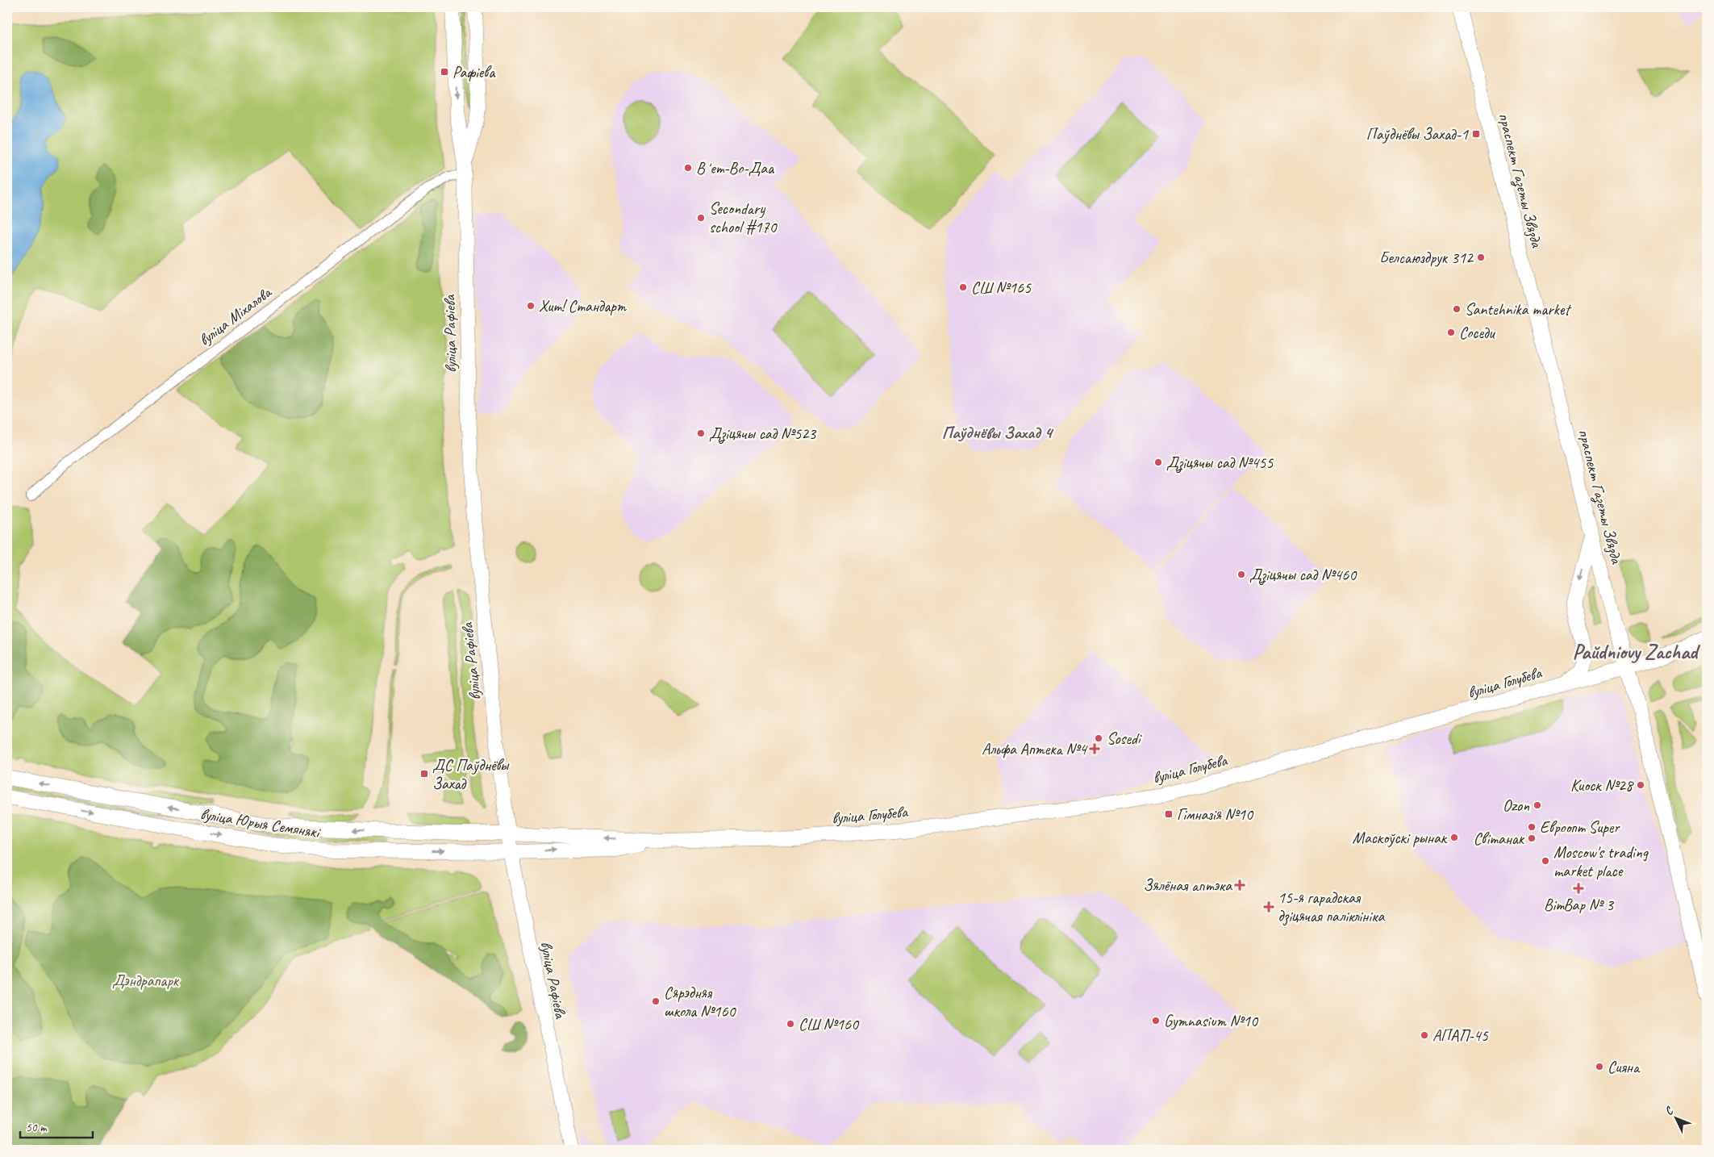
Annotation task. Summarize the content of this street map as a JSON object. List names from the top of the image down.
{
  "streets": {
    "main road": [
      "праспект Газеты Звязда",
      "вуліца Рафіева",
      "вуліца Голубева",
      "вуліца Юрыя Семянякі"
    ],
    "street": ["вуліца Міхалова"]
  },
  "crossings": [
    ["праспект Газеты Звязда", "вуліца Голубева"],
    ["вуліца Міхалова", "вуліца Рафіева"],
    ["вуліца Рафіева", "вуліца Голубева"],
    ["вуліца Рафіева", "вуліца Юрыя Семянякі"],
    ["вуліца Голубева", "вуліца Юрыя Семянякі"]
  ],
  "districts": ["Паўднёвы Захад 4", "Paŭdniovy Zachad"],
  "parks": ["Дэндрапарк"],
  "places": {
    "transit": [
      "Рафіева",
      "Паўднёвы Захад-1",
      "ДС Паўднёвы Захад",
      "Гімназія №10"
    ],
    "other": [
      "Вʼет-Во-Даа",
      "Secondary school #170",
      "Белсаюздрук 312",
      "СШ №165",
      "Хит! Стандарт",
      "Santehnika market",
      "Соседи",
      "Дзіцячы сад №523",
      "Дзіцячы сад №455",
      "Дзіцячы сад №460",
      "Sosedi",
      "Киоск №28",
      "Ozon",
      "Евроопт Super",
      "Маскоўскі рынак",
      "Світанак",
      "Moscow's trading market place",
      "Сярэдняя школа №160",
      "Gymnasium №10",
      "СШ №160",
      "АПАП-45",
      "Сияна"
    ],
    "health": [
      "Альфа Аптека №4",
      "Зялёная аптэка",
      "ВітВар № 3",
      "15-я гарадская дзіцячая паліклініка"
    ]
  },
  "scale_bar": "50 m",
  "north": "top left"
}
